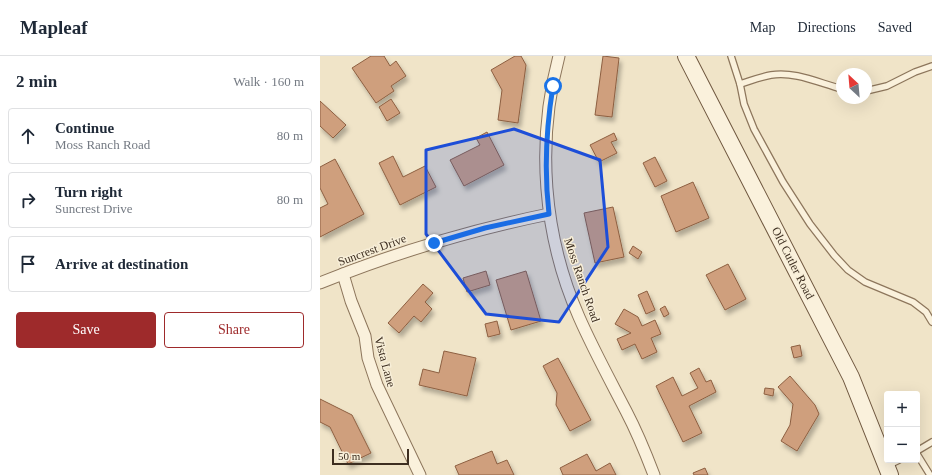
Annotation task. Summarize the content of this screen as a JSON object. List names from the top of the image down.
{
  "streets": {
    "main road": ["Old Cutler Road"],
    "street": ["Suncrest Drive", "Moss Ranch Road", "Vista Lane"]
  },
  "crossings": [
    ["Suncrest Drive", "Moss Ranch Road"],
    ["Suncrest Drive", "Vista Lane"]
  ],
  "scale_bar": "50 m",
  "north": "top left",
  "page": {
    "header": "Mapleaf",
    "nav": ["Map", "Directions", "Saved"],
    "heading": ["2 min", "Walk · 160 m"],
    "list": [
      ["Continue", "Moss Ranch Road", "80 m"],
      ["Turn right", "Suncrest Drive", "80 m"],
      "Arrive at destination"
    ],
    "buttons": ["Save", "Share"],
    "map_buttons": ["+", "−"],
    "scale": "50 m"
  }
}
